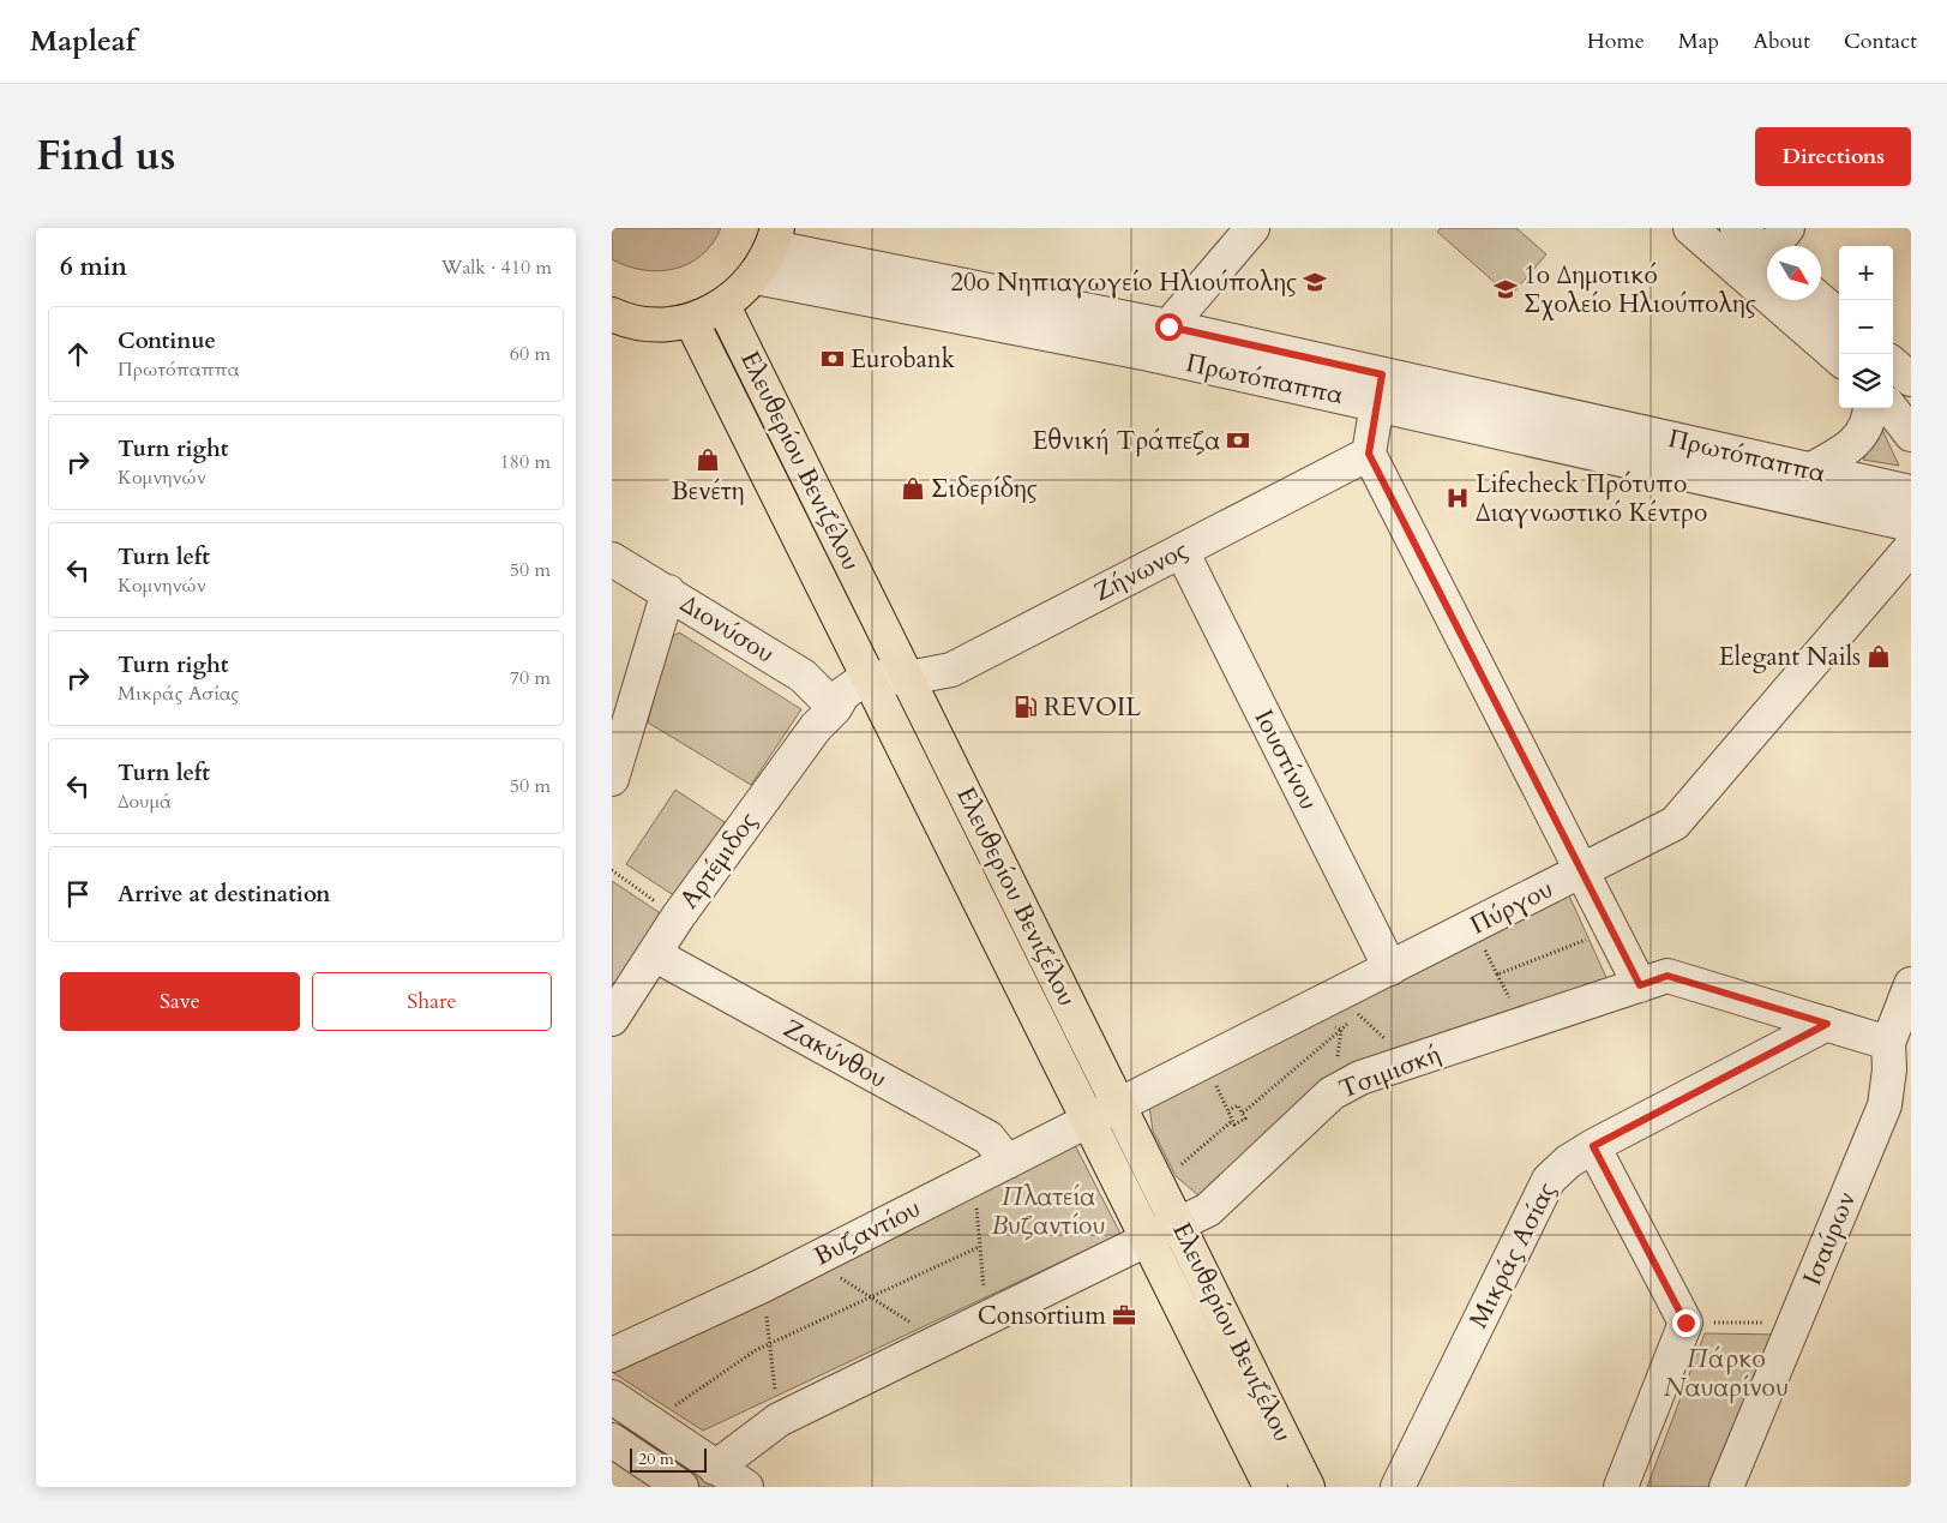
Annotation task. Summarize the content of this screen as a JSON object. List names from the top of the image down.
{
  "streets": {
    "main road": ["Ελευθερίου Βενιζέλου"],
    "street": [
      "Πρωτόπαππα",
      "Ζήνωνος",
      "Διονύσου",
      "Ιουστίνου",
      "Αρτέμιδος",
      "Πύργου",
      "Ζακύνθου",
      "Τσιμισκή",
      "Βυζαντίου",
      "Ισαύρων",
      "Μικράς Ασίας"
    ]
  },
  "crossings": [
    ["Ελευθερίου Βενιζέλου", "Ζήνωνος"],
    ["Ελευθερίου Βενιζέλου", "Αρτέμιδος"],
    ["Ελευθερίου Βενιζέλου", "Πύργου"],
    ["Ελευθερίου Βενιζέλου", "Τσιμισκή"],
    ["Ελευθερίου Βενιζέλου", "Βυζαντίου"],
    ["Ζήνωνος", "Ιουστίνου"],
    ["Ζήνωνος", "Αρτέμιδος"],
    ["Διονύσου", "Αρτέμιδος"],
    ["Ιουστίνου", "Πύργου"],
    ["Αρτέμιδος", "Ζακύνθου"],
    ["Πύργου", "Βυζαντίου"],
    ["Ζακύνθου", "Βυζαντίου"],
    ["Τσιμισκή", "Ισαύρων"],
    ["Τσιμισκή", "Μικράς Ασίας"]
  ],
  "parks": ["Πλατεία Βυζαντίου", "Πάρκο Ναυαρίνου"],
  "places": {
    "school or university": ["20ο Νηπιαγωγείo Ηλιούπολης", "1ο Δημοτικό Σχολείο Ηλιούπολης"],
    "bank": ["Eurobank", "Εθνική Τράπεζα"],
    "shop": ["Βενέτη", "Σιδερίδης", "Elegant Nails"],
    "hospital": ["Lifecheck Πρότυπο Διαγνωστικό Κέντρο"],
    "fuel station": ["REVOIL"],
    "office": ["Consortium"]
  },
  "scale_bar": "20 m",
  "north": "bottom right",
  "page": {
    "header": "Mapleaf",
    "nav": [
      "Home",
      "Map",
      "About",
      "Contact"
    ],
    "title": "Find us",
    "buttons": [
      "Directions",
      ["Save", "Share"]
    ],
    "heading": ["6 min", "Walk · 410 m"],
    "map_buttons": ["+", "−"],
    "list": [
      ["Continue", "Πρωτόπαππα", "60 m"],
      ["Turn right", "Κομνηνών", "180 m"],
      ["Turn left", "Κομνηνών", "50 m"],
      ["Turn right", "Μικράς Ασίας", "70 m"],
      ["Turn left", "Δουμά", "50 m"],
      "Arrive at destination"
    ],
    "scale": "20 m"
  }
}
